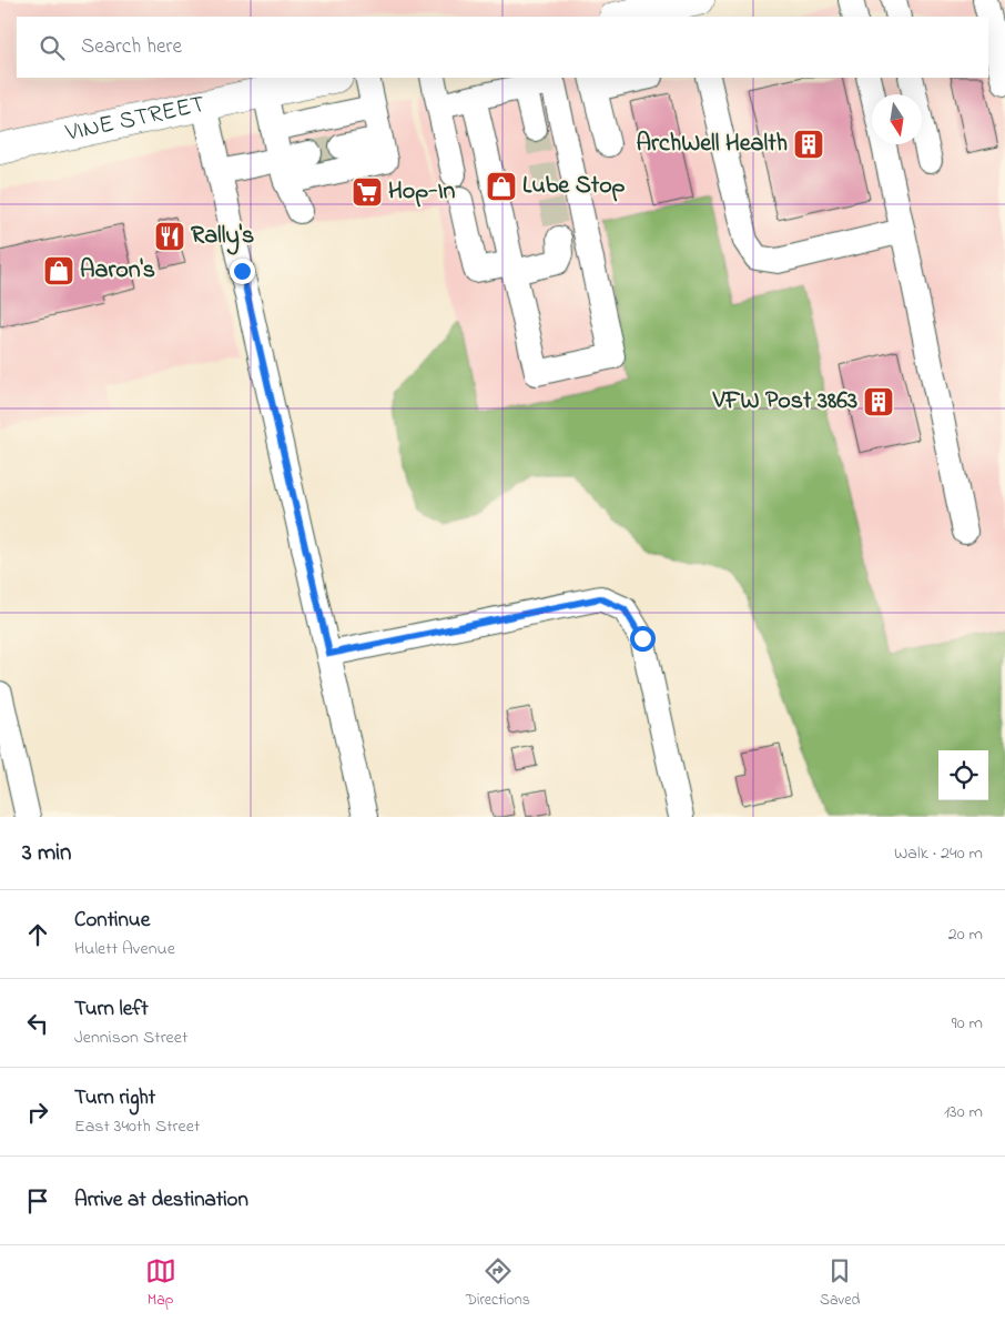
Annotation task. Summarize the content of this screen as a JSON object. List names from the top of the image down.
{
  "streets": {
    "main road": ["VINE STREET"]
  },
  "places": {
    "building": ["ArchWell Health", "VFW Post 3863"],
    "shop": ["Lube Stop", "Aaron's"],
    "supermarket": ["Hop-In"],
    "restaurant": ["Rally's"]
  },
  "north": "bottom",
  "page": {
    "search": "Search here",
    "heading": ["3 min", "Walk · 240 m"],
    "list": [
      ["Continue", "Hulett Avenue", "20 m"],
      ["Turn left", "Jennison Street", "90 m"],
      ["Turn right", "East 340th Street", "130 m"],
      "Arrive at destination"
    ],
    "nav": ["Map", "Directions", "Saved"]
  }
}
